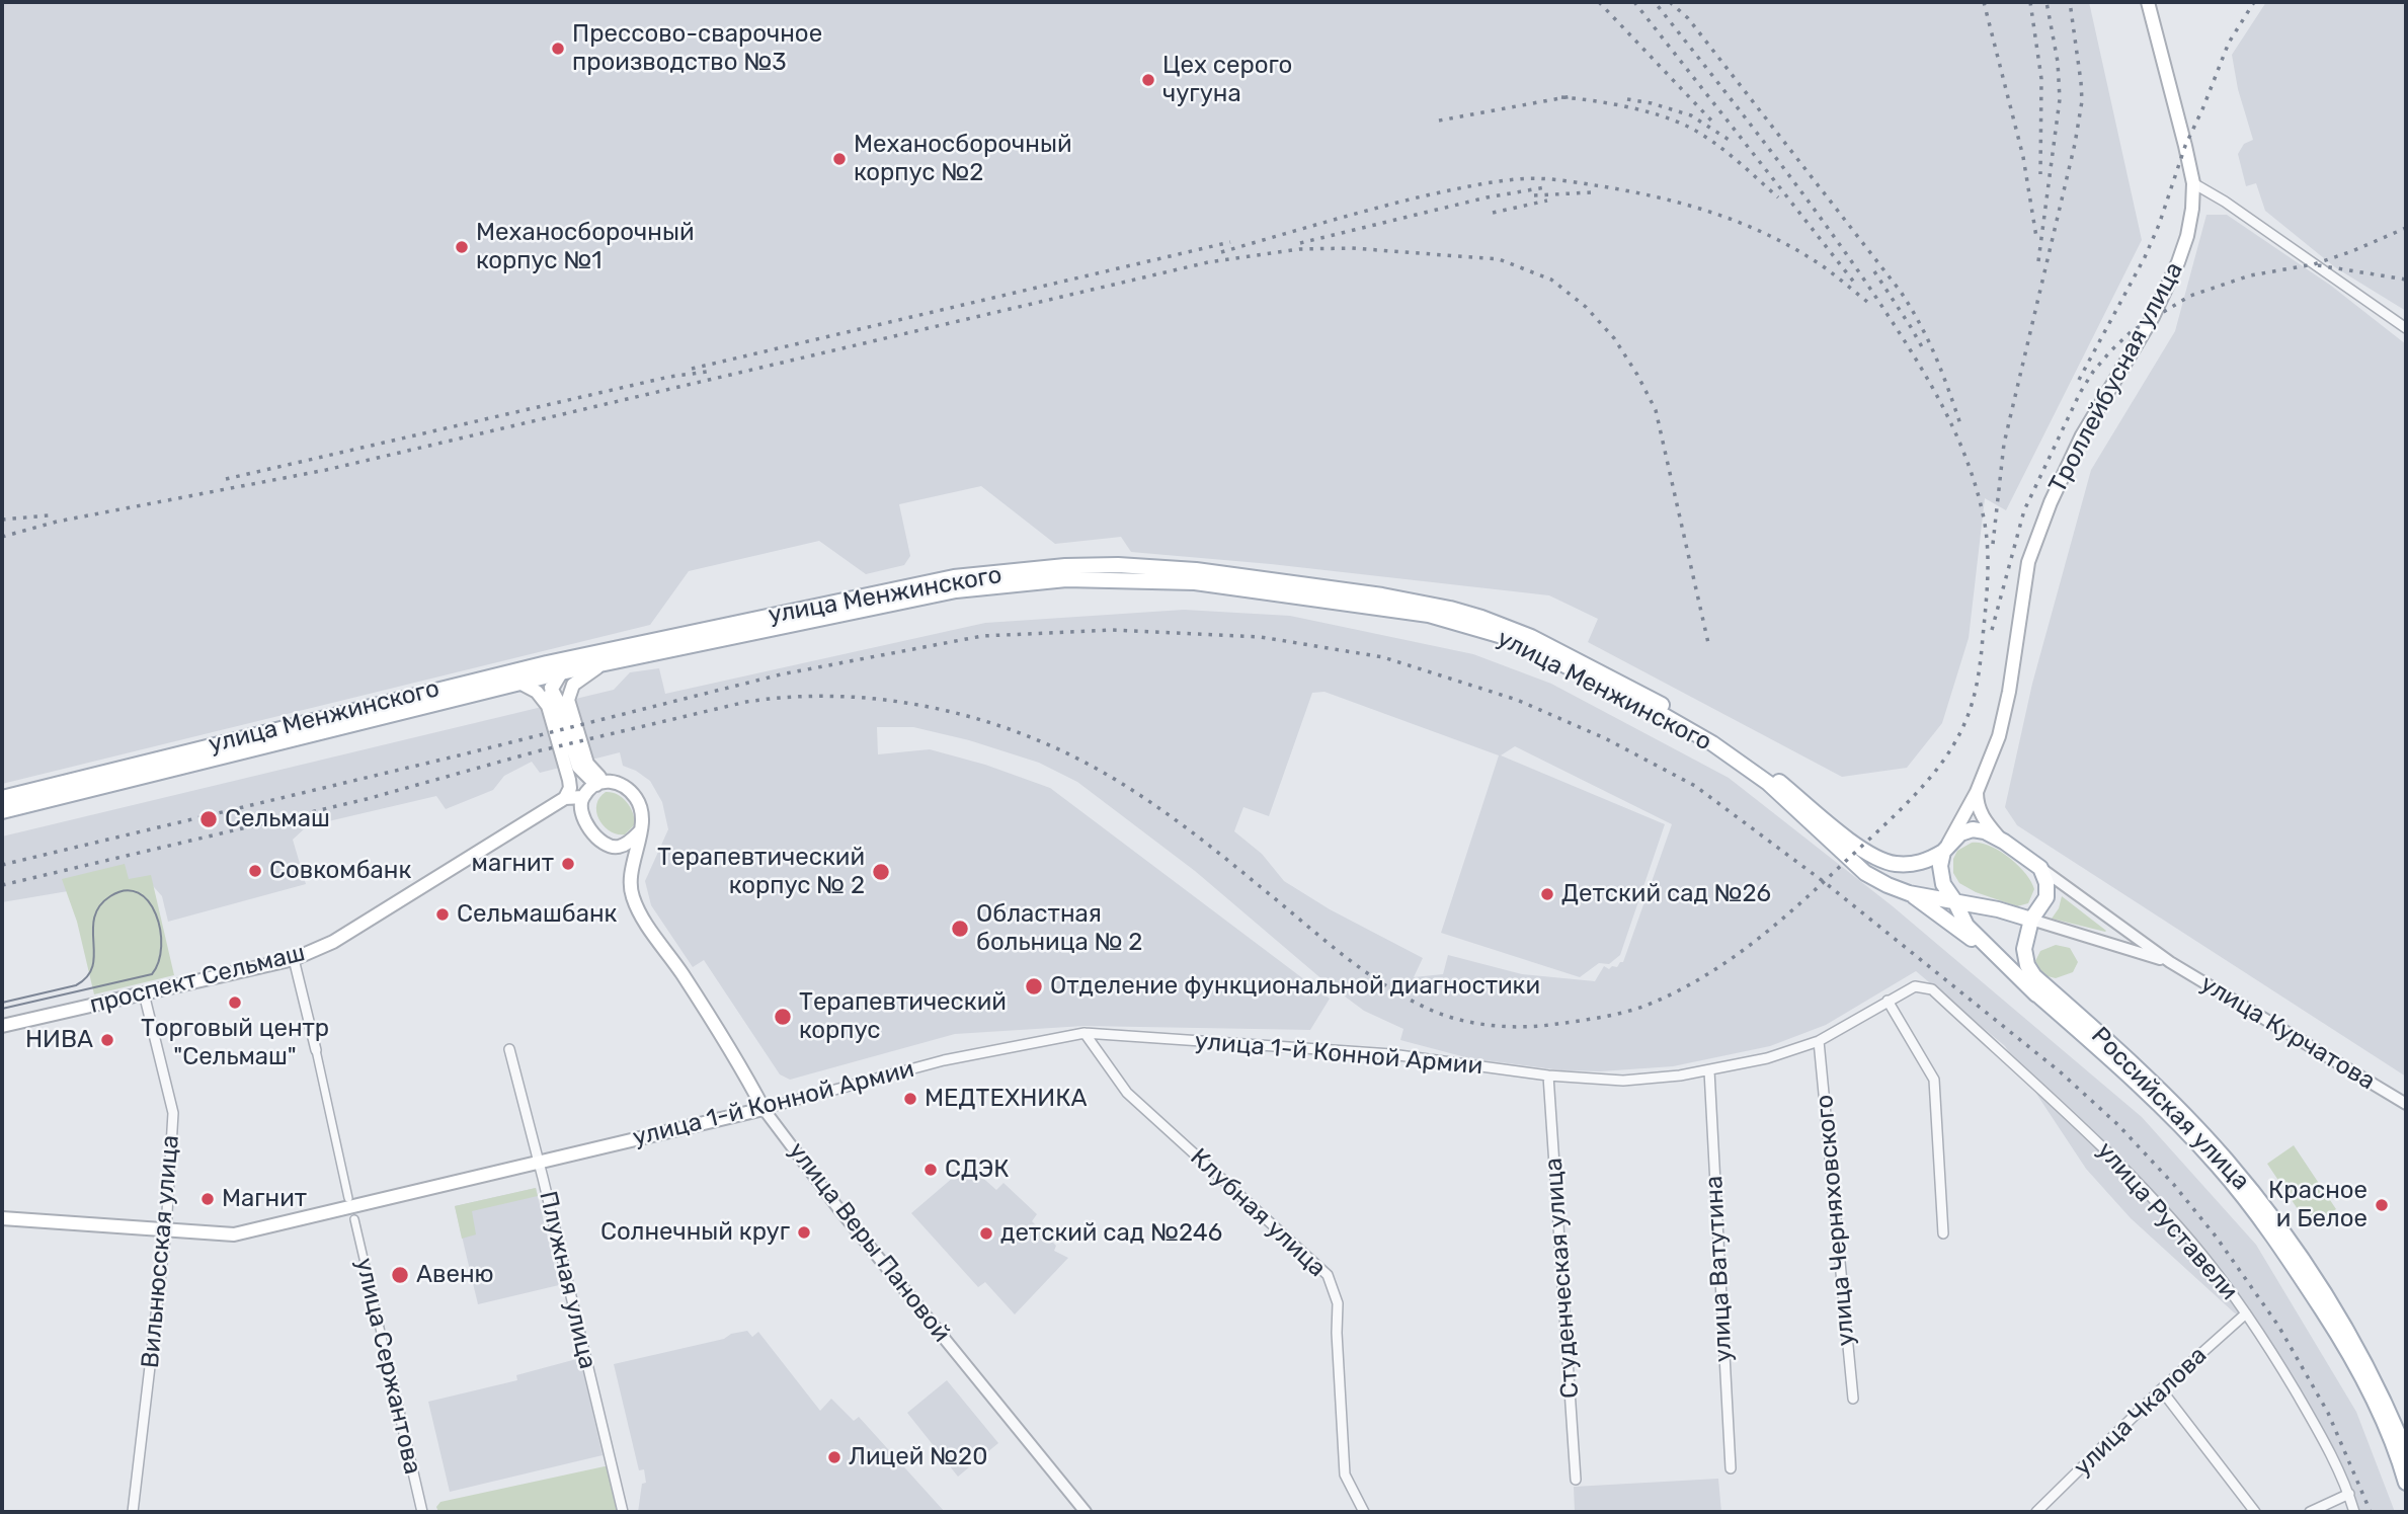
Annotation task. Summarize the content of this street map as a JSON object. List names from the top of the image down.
{
  "streets": {
    "main road": [
      "Троллейбусная улица",
      "улица Менжинского",
      "проспект Сельмаш",
      "улица 1-й Конной Армии",
      "Российская улица",
      "улица Веры Пановой"
    ],
    "street": [
      "улица Курчатова",
      "Клубная улица",
      "улица Черняховского",
      "улица Руставели",
      "Вильнюсская улица",
      "улица Ватутина",
      "Студенческая улица",
      "Плужная улица",
      "улица Сержантова",
      "улица Чкалова"
    ]
  },
  "crossings": [
    ["Троллейбусная улица", "улица Курчатова"],
    ["Троллейбусная улица", "Российская улица"],
    ["проспект Сельмаш", "Вильнюсская улица"],
    ["улица Курчатова", "Российская улица"],
    ["улица 1-й Конной Армии", "Клубная улица"],
    ["улица 1-й Конной Армии", "улица Черняховского"],
    ["улица 1-й Конной Армии", "улица Руставели"],
    ["улица 1-й Конной Армии", "улица Веры Пановой"],
    ["улица 1-й Конной Армии", "Вильнюсская улица"],
    ["улица 1-й Конной Армии", "улица Ватутина"],
    ["улица 1-й Конной Армии", "Студенческая улица"],
    ["улица 1-й Конной Армии", "Плужная улица"],
    ["улица Руставели", "улица Чкалова"]
  ],
  "places": [
    "Прессово-сварочное производство №3",
    "Цех серого чугуна",
    "Механосборочный корпус №2",
    "Механосборочный корпус №1",
    "Сельмаш",
    "магнит",
    "Совкомбанк",
    "Терапевтический корпус № 2",
    "Детский сад №26",
    "Сельмашбанк",
    "Областная больница № 2",
    "Отделение функциональной диагностики",
    "Торговый центр \"Сельмаш\"",
    "Терапевтический корпус",
    "НИВА",
    "МЕДТЕХНИКА",
    "СДЭК",
    "Магнит",
    "Красное и Белое",
    "Солнечный круг",
    "детский сад №246",
    "Авеню",
    "Лицей №20"
  ]
}
